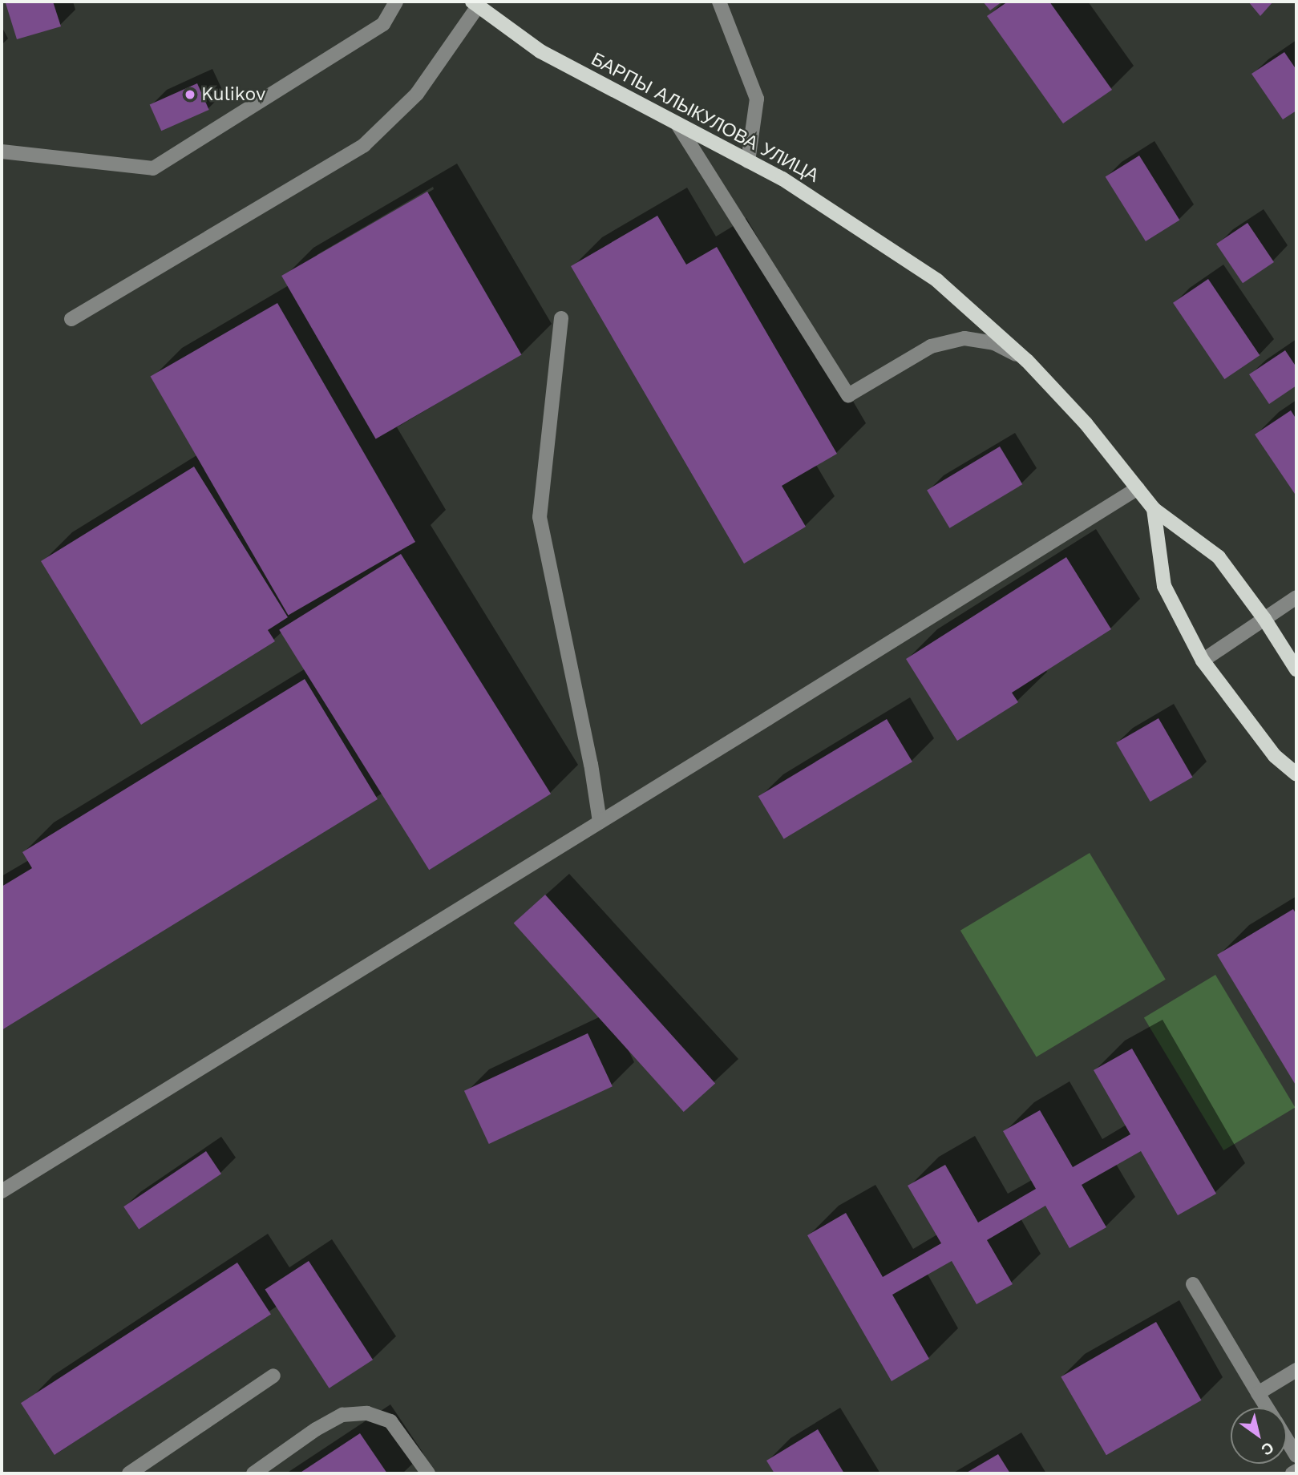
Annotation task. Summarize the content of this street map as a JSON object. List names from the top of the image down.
{
  "streets": {
    "main road": ["БАРПЫ АЛЫКУЛОВА УЛИЦА"]
  },
  "places": ["Kulikov"],
  "north": "bottom right"
}
